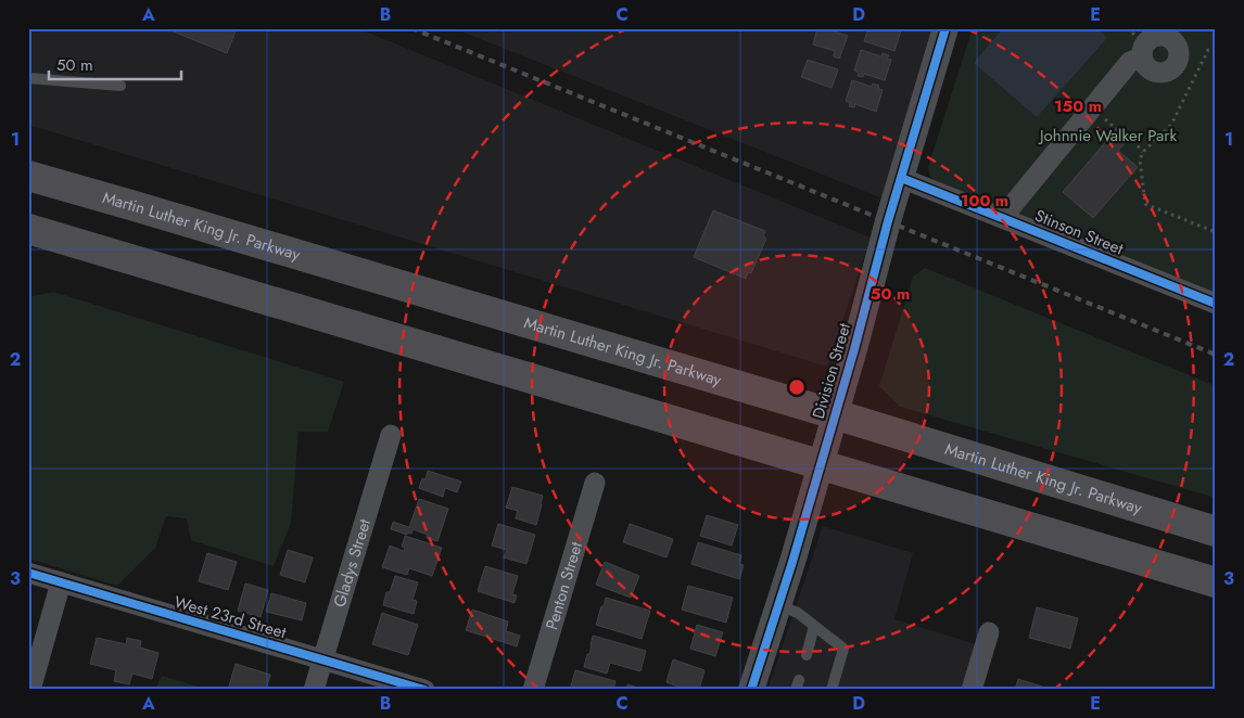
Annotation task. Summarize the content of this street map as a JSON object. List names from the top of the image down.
{
  "streets": {
    "highway": ["Martin Luther King Jr. Parkway"],
    "street": [
      "Stinson Street",
      "Division Street",
      "Gladys Street",
      "Penton Street",
      "West 23rd Street"
    ]
  },
  "crossings": [
    ["Martin Luther King Jr. Parkway", "Division Street"],
    ["Stinson Street", "Division Street"],
    ["Gladys Street", "West 23rd Street"]
  ],
  "parks": ["Johnnie Walker Park"],
  "scale_bar": "50 m",
  "grid": {
    "columns": [
      "A",
      "B",
      "C",
      "D",
      "E"
    ],
    "rows": ["1", "2", "3"]
  },
  "rings": ["150 m", "100 m", "50 m"]
}
